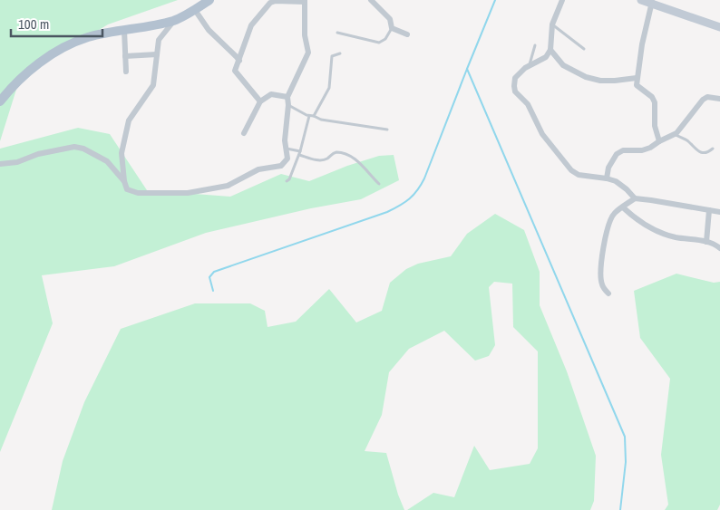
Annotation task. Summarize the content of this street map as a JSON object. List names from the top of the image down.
{
  "scale_bar": "100 m"
}
